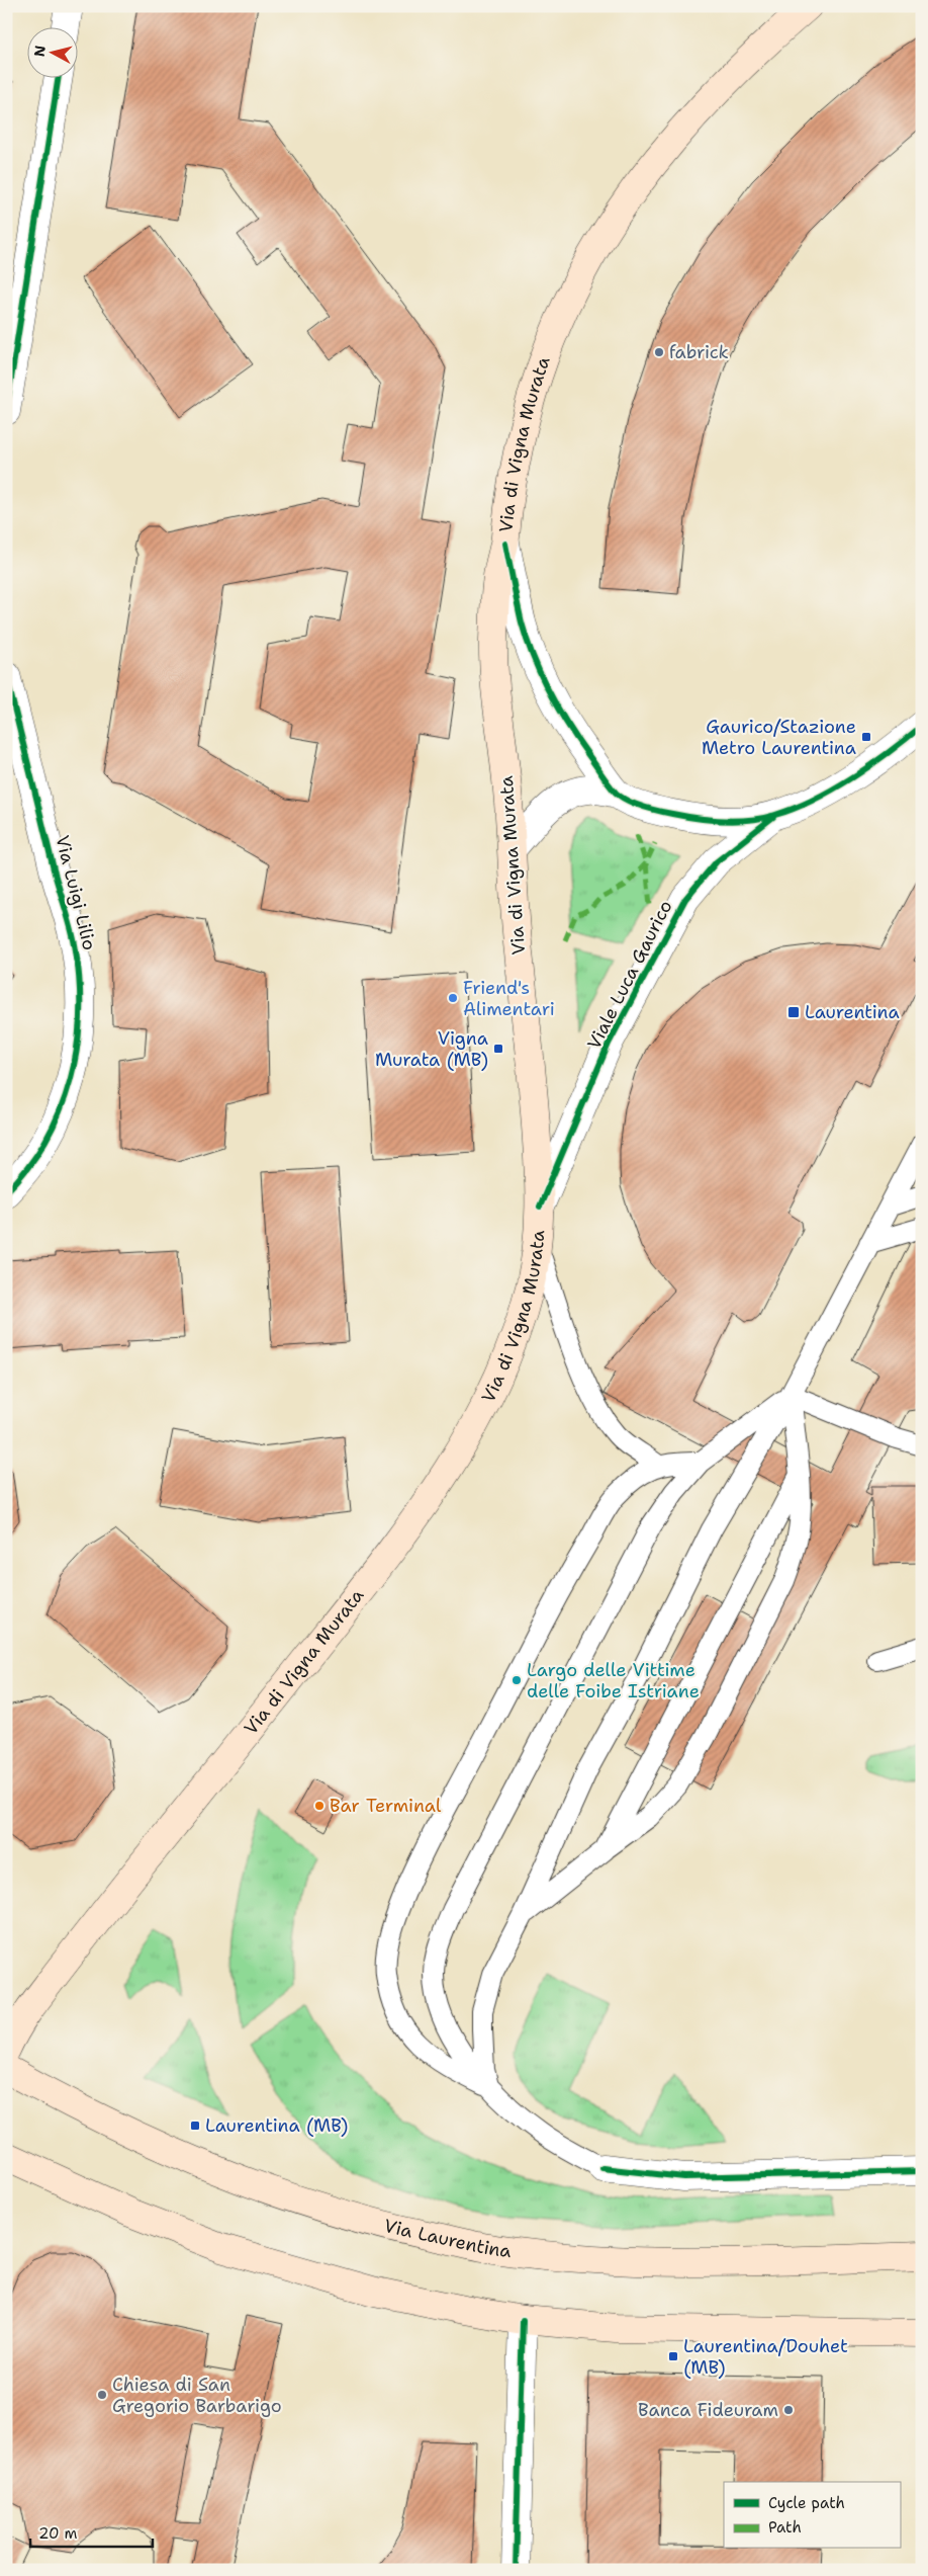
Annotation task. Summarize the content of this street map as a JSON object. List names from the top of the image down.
{
  "streets": {
    "main road": ["Via di Vigna Murata", "Via Laurentina"],
    "street": ["Via Luigi Lilio", "Viale Luca Gaurico"]
  },
  "crossings": [
    ["Via di Vigna Murata", "Viale Luca Gaurico"]
  ],
  "places": {
    "other": [
      "fabrick",
      "Friend's Alimentari",
      "Largo delle Vittime delle Foibe Istriane",
      "Bar Terminal",
      "Chiesa di San Gregorio Barbarigo",
      "Banca Fideuram"
    ],
    "transit": [
      "Gaurico/Stazione Metro Laurentina",
      "Laurentina",
      "Vigna Murata (MB)",
      "Laurentina (MB)",
      "Laurentina/Douhet (MB)"
    ]
  },
  "legend": ["Cycle path", "Path"],
  "scale_bar": "20 m",
  "north": "left"
}
